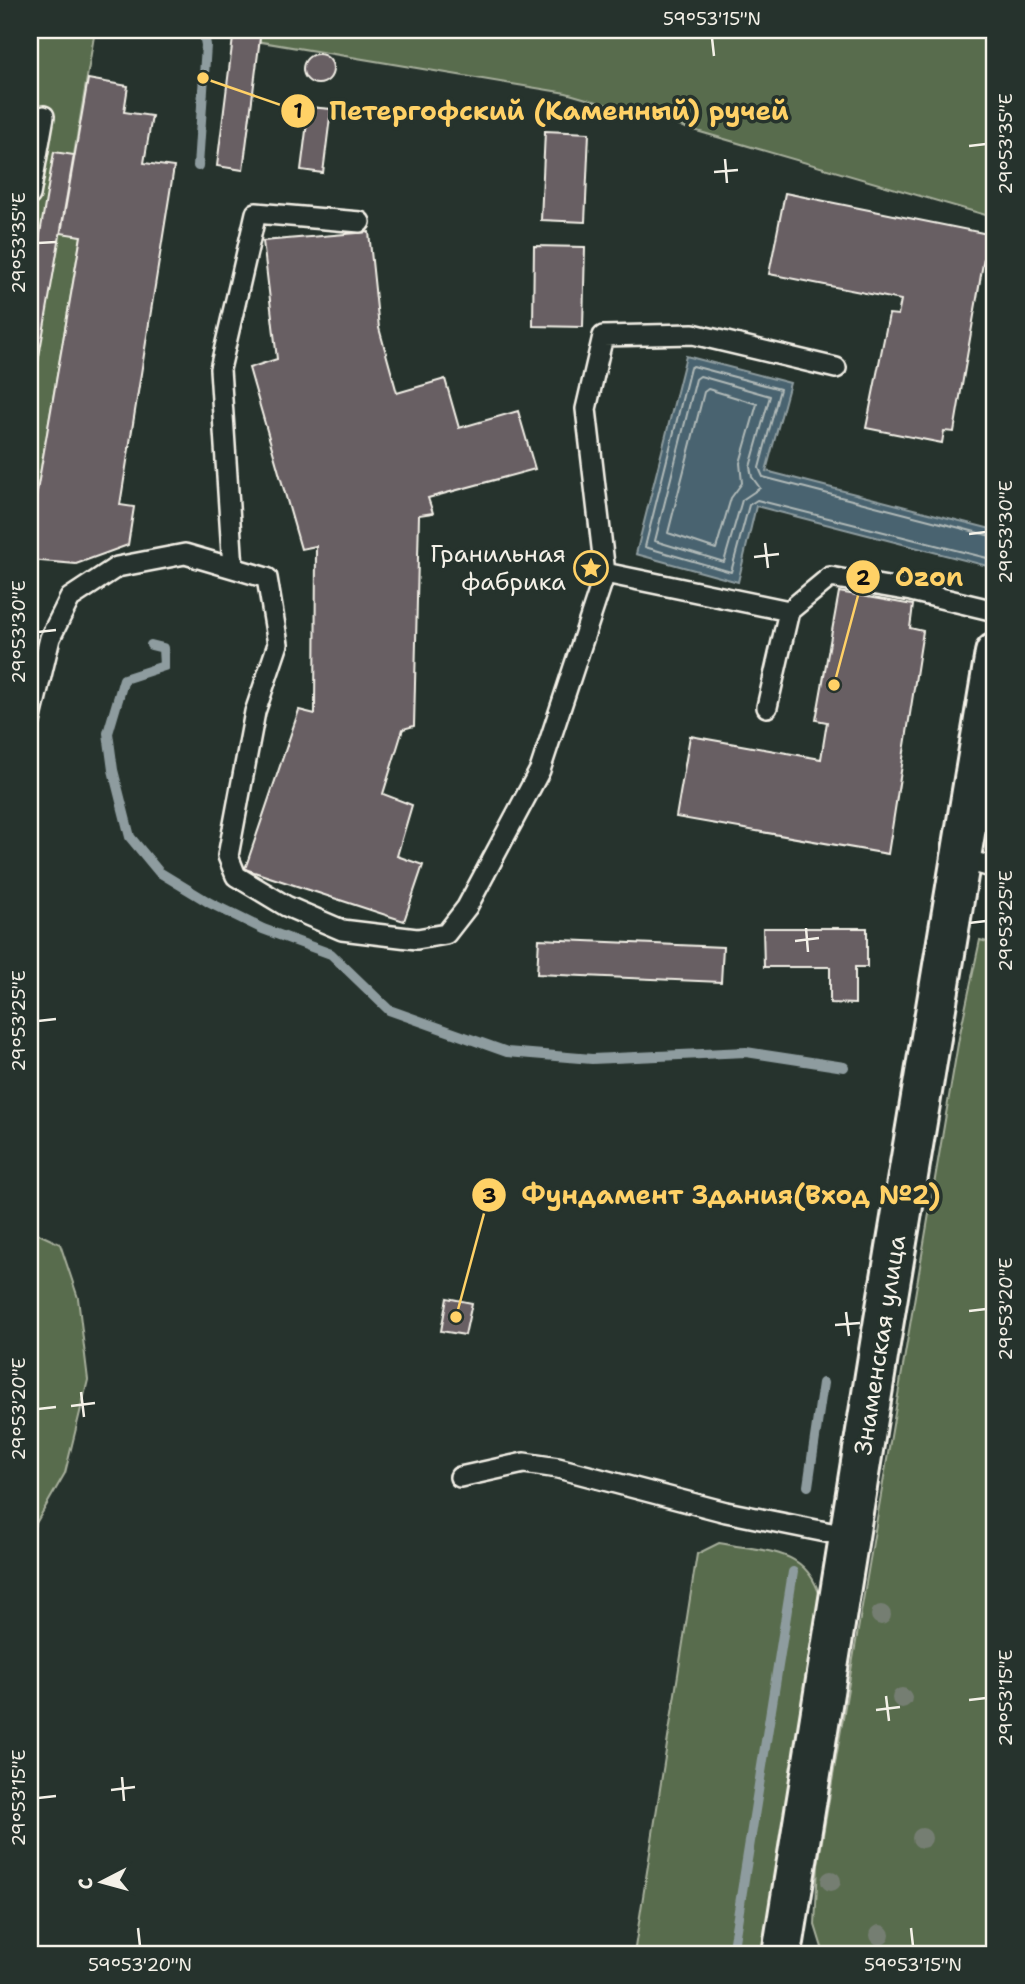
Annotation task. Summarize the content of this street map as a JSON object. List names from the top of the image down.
{
  "streets": {
    "street": ["Знаменская улица"]
  },
  "places": {
    "other": ["Петергофский (Каменный) ручей", "Ozon", "Фундамент Здания(Вход №2)"],
    "place": ["Гранильная фабрика"]
  },
  "north": "left",
  "coordinates": [
    "59°53'15\"N",
    "29°53'35\"E",
    "29°53'30\"E",
    "29°53'25\"E",
    "29°53'20\"E",
    "29°53'15\"E",
    "59°53'20\"N"
  ]
}
